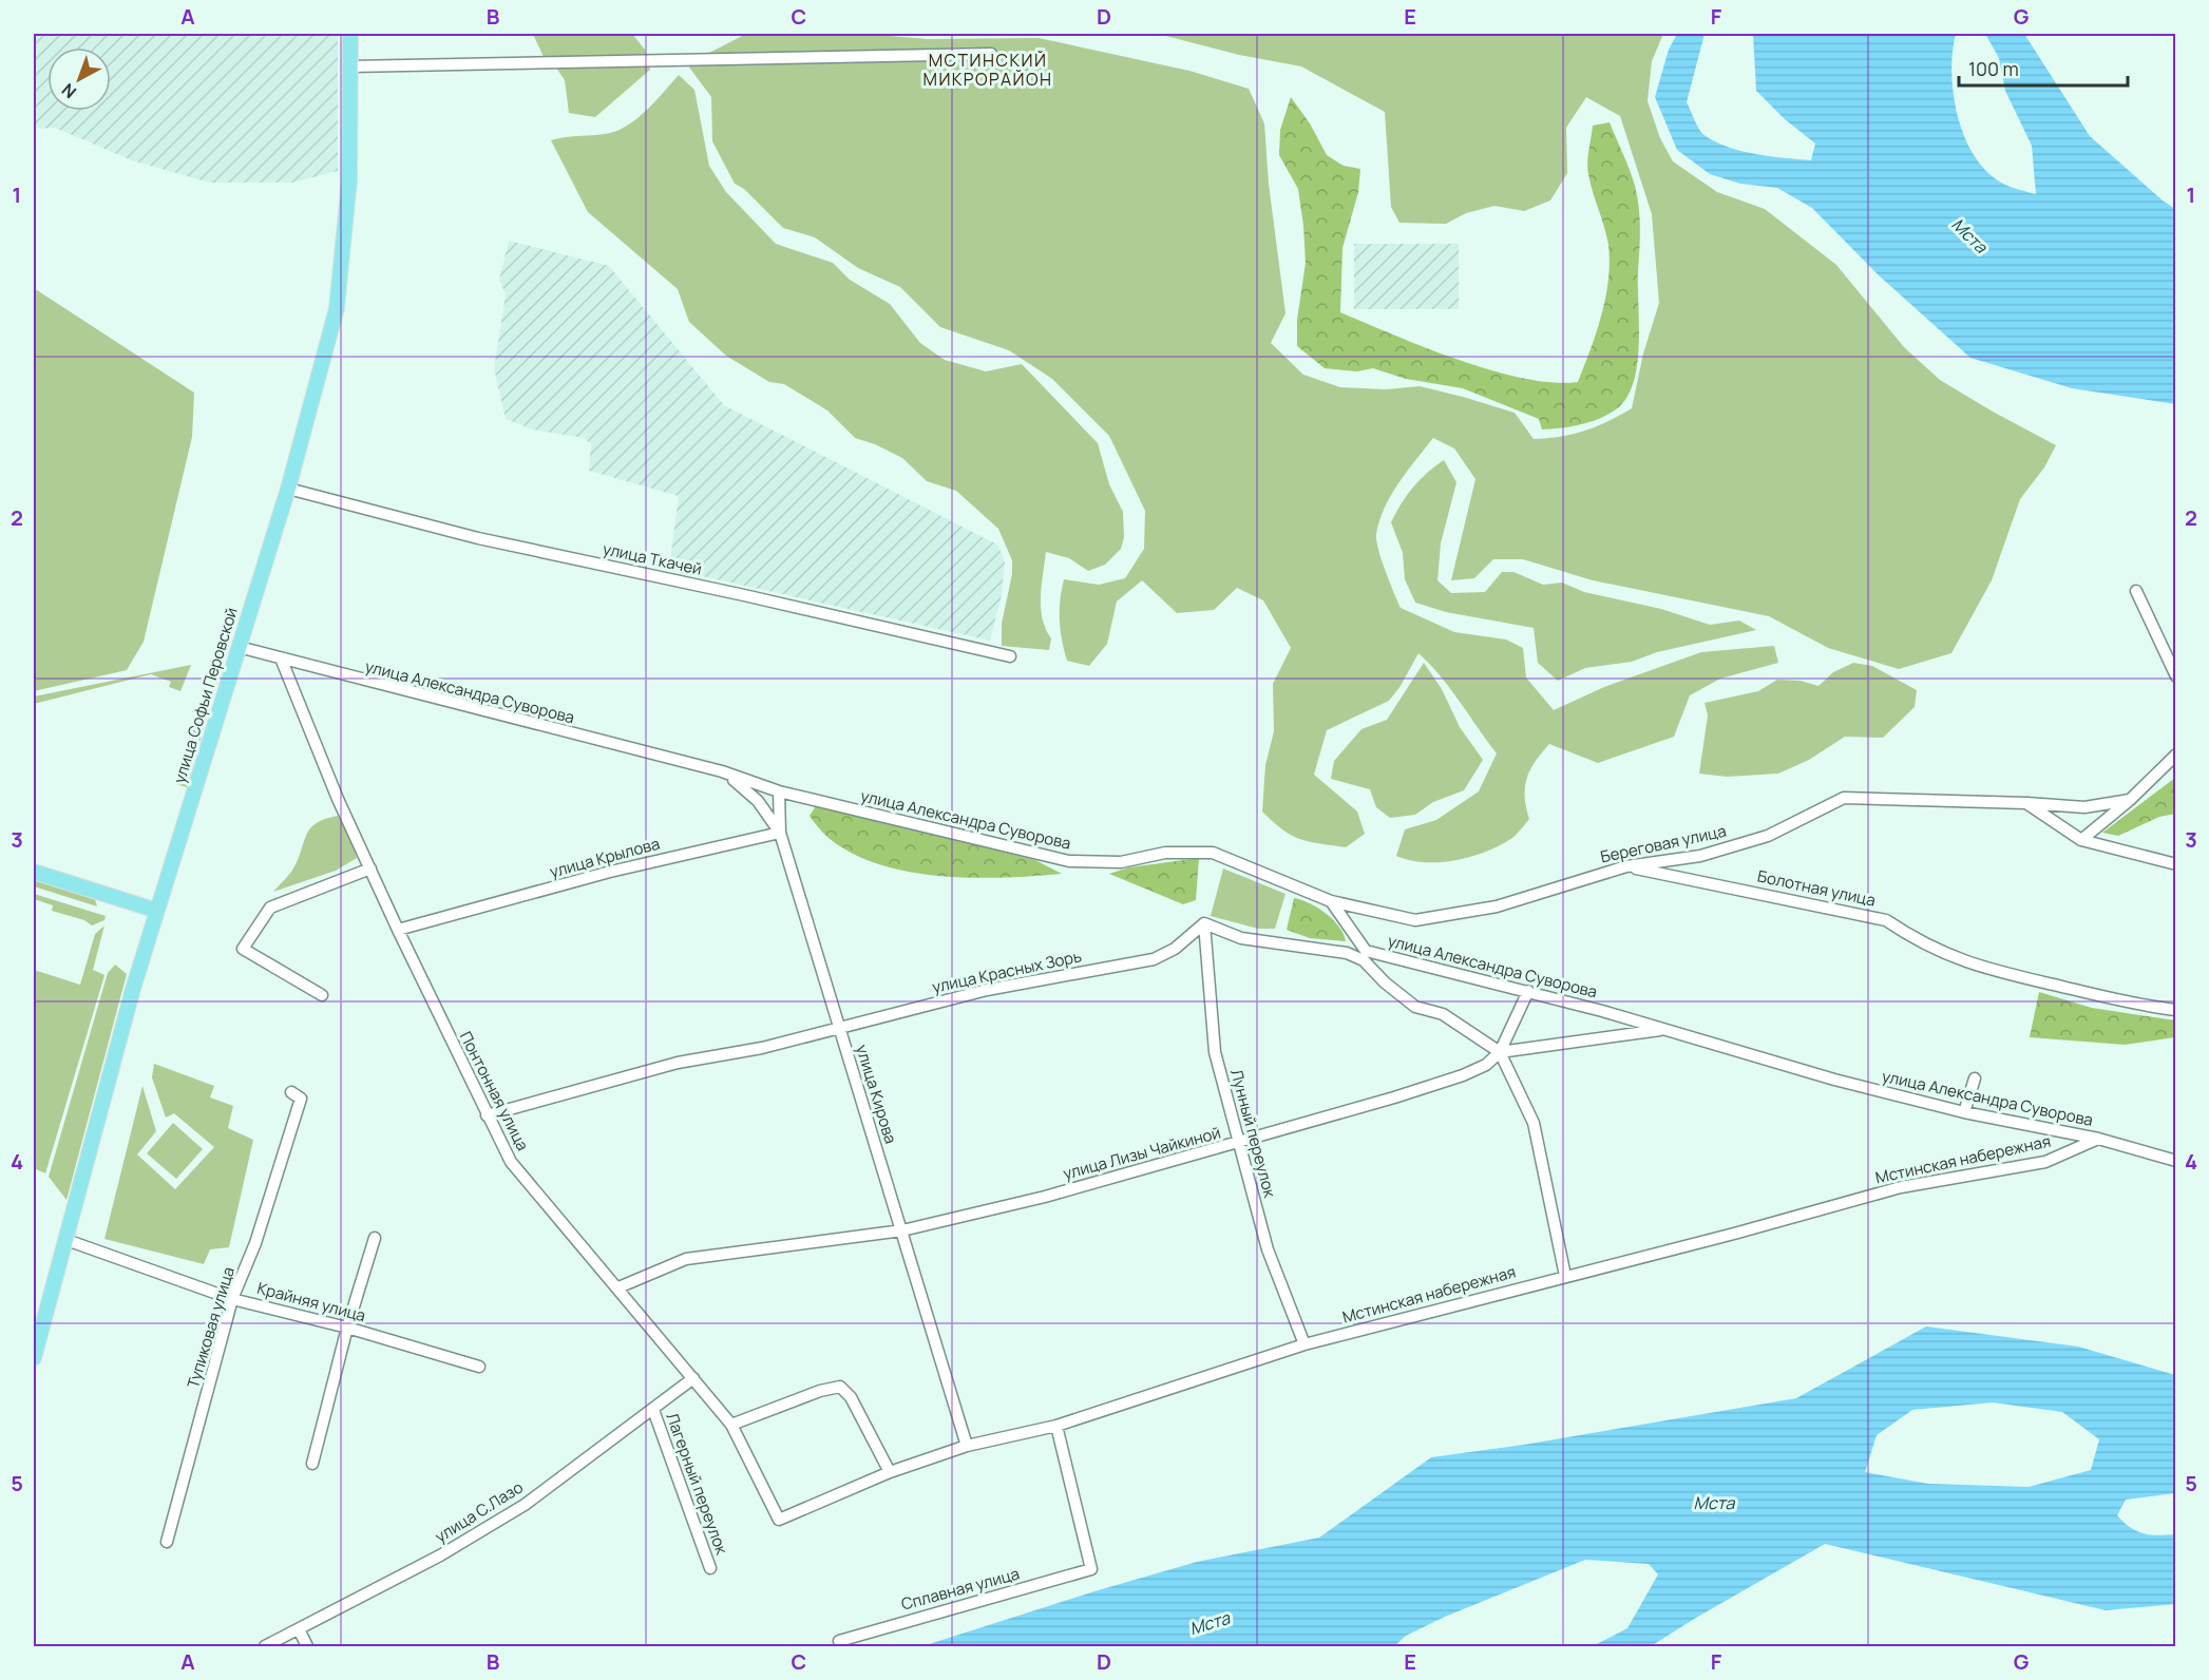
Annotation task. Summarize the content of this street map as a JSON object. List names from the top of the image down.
{
  "streets": {
    "main road": ["улица Софьи Перовской"],
    "street": [
      "улица Ткачей",
      "улица Александра Суворова",
      "Береговая улица",
      "улица Крылова",
      "Болотная улица",
      "улица Красных Зорь",
      "Понтонная улица",
      "улица Кирова",
      "Лунный переулок",
      "улица Лизы Чайкиной",
      "Мстинская набережная",
      "Крайняя улица",
      "Тупиковая улица",
      "Лагерный переулок",
      "улица С.Лазо",
      "Сплавная улица"
    ]
  },
  "crossings": [
    ["улица Ткачей", "улица Софьи Перовской"],
    ["улица Александра Суворова", "улица Софьи Перовской"],
    ["улица Александра Суворова", "Береговая улица"],
    ["улица Александра Суворова", "Понтонная улица"],
    ["улица Александра Суворова", "улица Кирова"],
    ["улица Александра Суворова", "улица Лизы Чайкиной"],
    ["улица Александра Суворова", "Мстинская набережная"],
    ["улица Софьи Перовской", "Крайняя улица"],
    ["Береговая улица", "Болотная улица"],
    ["улица Крылова", "Понтонная улица"],
    ["улица Крылова", "улица Кирова"],
    ["улица Красных Зорь", "Понтонная улица"],
    ["улица Красных Зорь", "улица Кирова"],
    ["улица Красных Зорь", "Лунный переулок"],
    ["Понтонная улица", "улица Лизы Чайкиной"],
    ["Понтонная улица", "Мстинская набережная"],
    ["Понтонная улица", "улица С.Лазо"],
    ["улица Кирова", "улица Лизы Чайкиной"],
    ["улица Кирова", "Мстинская набережная"],
    ["Лунный переулок", "улица Лизы Чайкиной"],
    ["Лунный переулок", "Мстинская набережная"],
    ["Мстинская набережная", "Сплавная улица"],
    ["Крайняя улица", "Тупиковая улица"],
    ["Лагерный переулок", "улица С.Лазо"]
  ],
  "districts": ["МСТИНСКИЙ МИКРОРАЙОН"],
  "water": ["Мста"],
  "scale_bar": "100 m",
  "north": "bottom left",
  "grid": {
    "columns": [
      "A",
      "B",
      "C",
      "D",
      "E",
      "F",
      "G"
    ],
    "rows": [
      "1",
      "2",
      "3",
      "4",
      "5"
    ]
  }
}
